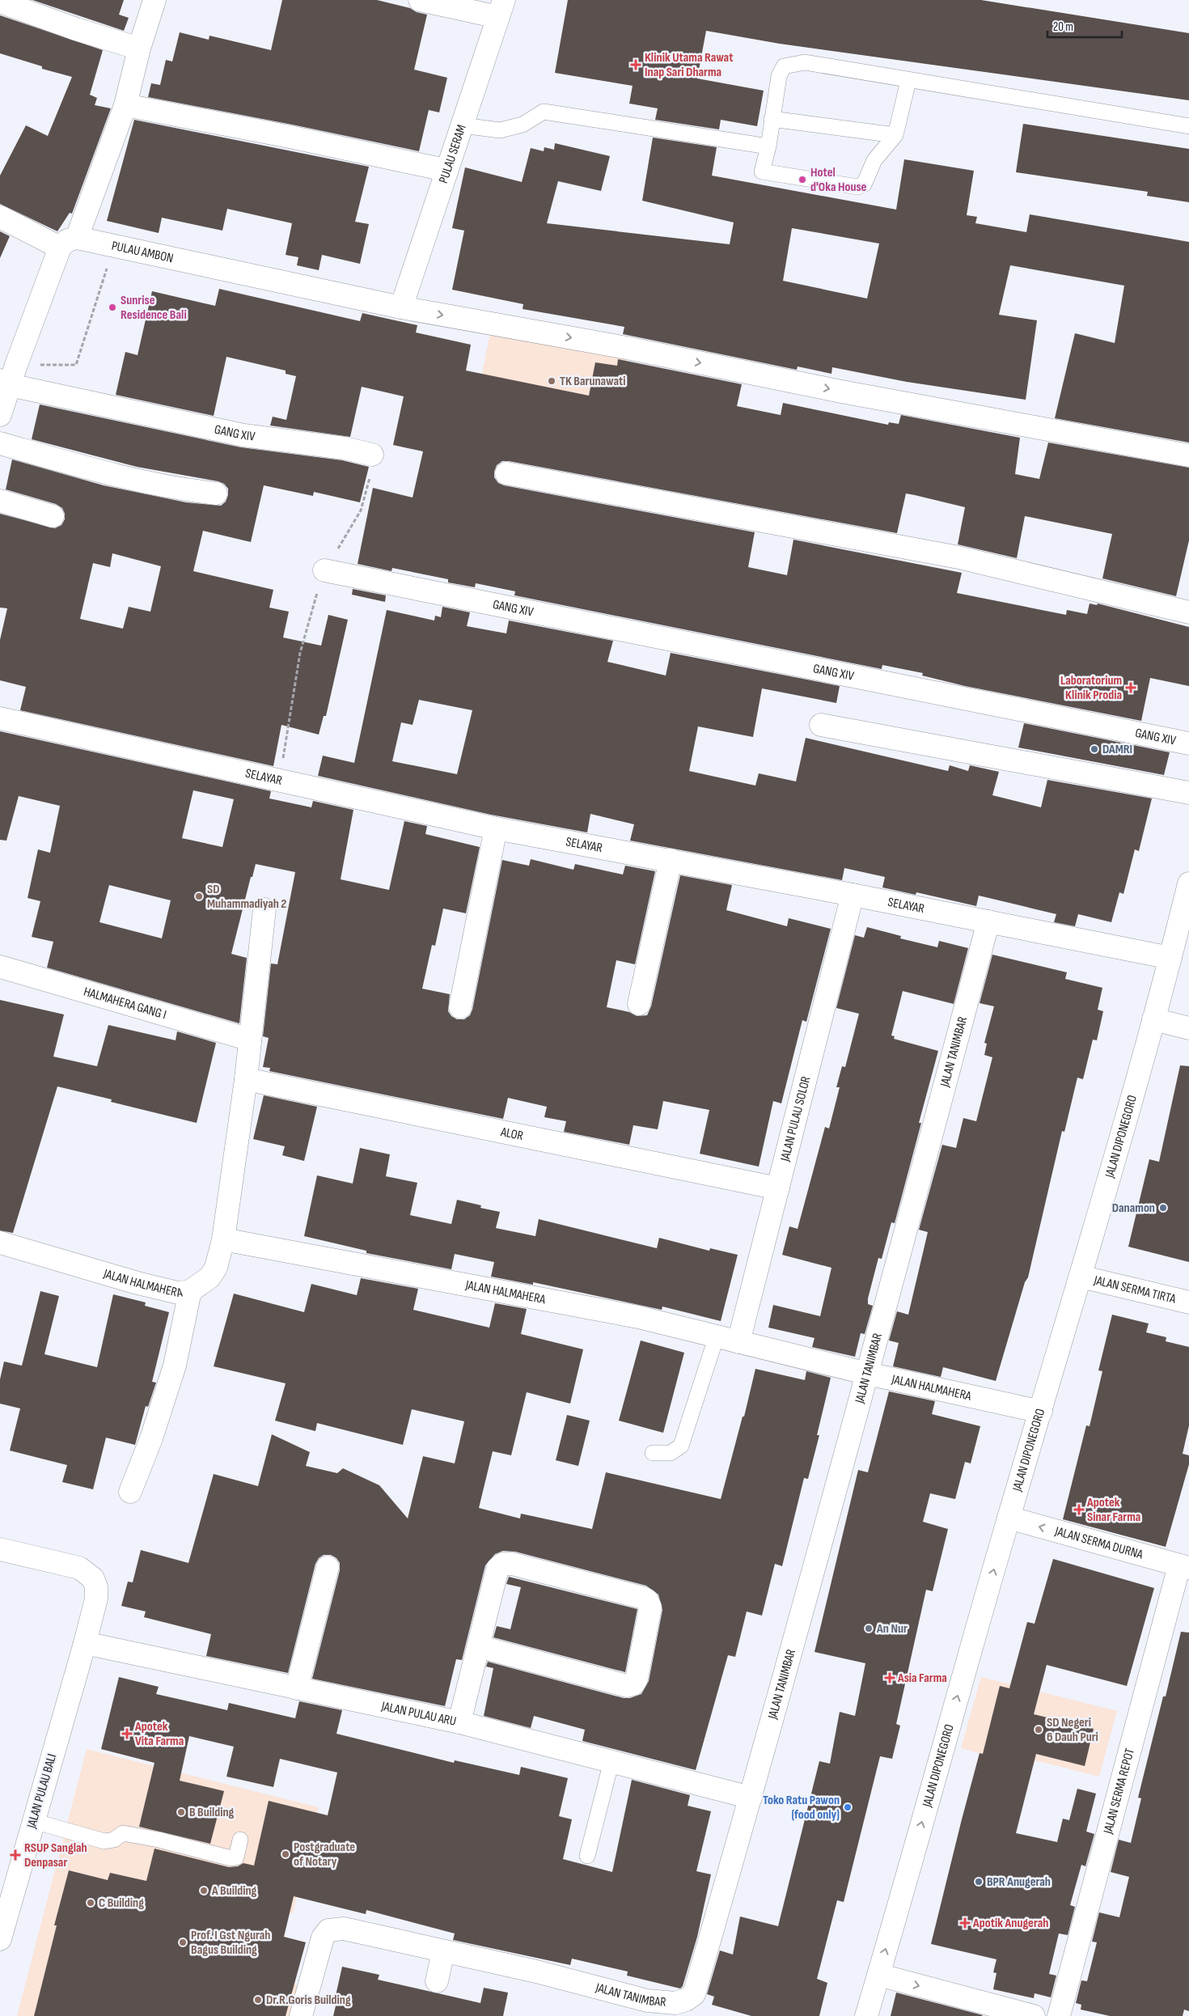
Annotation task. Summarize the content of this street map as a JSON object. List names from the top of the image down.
{
  "streets": {
    "street": [
      "PULAU SERAM",
      "PULAU AMBON",
      "GANG XIV",
      "SELAYAR",
      "HALMAHERA GANG I",
      "JALAN TANIMBAR",
      "JALAN PULAU SOLOR",
      "ALOR",
      "JALAN DIPONEGORO",
      "JALAN HALMAHERA",
      "JALAN SERMA TIRTA",
      "JALAN SERMA DURNA",
      "JALAN PULAU ARU",
      "JALAN PULAU BALI",
      "JALAN SERMA REPOT"
    ]
  },
  "crossings": [
    ["PULAU SERAM", "PULAU AMBON"],
    ["SELAYAR", "JALAN TANIMBAR"],
    ["SELAYAR", "JALAN PULAU SOLOR"],
    ["SELAYAR", "JALAN DIPONEGORO"],
    ["JALAN TANIMBAR", "JALAN HALMAHERA"],
    ["JALAN TANIMBAR", "JALAN PULAU ARU"],
    ["JALAN PULAU SOLOR", "ALOR"],
    ["JALAN PULAU SOLOR", "JALAN HALMAHERA"],
    ["JALAN DIPONEGORO", "JALAN HALMAHERA"],
    ["JALAN DIPONEGORO", "JALAN SERMA TIRTA"],
    ["JALAN DIPONEGORO", "JALAN SERMA DURNA"],
    ["JALAN SERMA DURNA", "JALAN SERMA REPOT"],
    ["JALAN PULAU ARU", "JALAN PULAU BALI"]
  ],
  "one_way": ["JALAN DIPONEGORO", "JALAN SERMA DURNA"],
  "places": {
    "health": [
      "Klinik Utama Rawat Inap Sari Dharma",
      "Laboratorium Klinik Prodia",
      "Apotek Sinar Farma",
      "Asia Farma",
      "Apotek Vita Farma",
      "RSUP Sanglah Denpasar",
      "Apotik Anugerah"
    ],
    "other": [
      "Hotel d'Oka House",
      "Sunrise Residence Bali",
      "TK Barunawati",
      "DAMRI",
      "SD Muhammadiyah 2",
      "Danamon",
      "An Nur",
      "SD Negeri 6 Dauh Puri",
      "Toko Ratu Pawon (food only)",
      "B Building",
      "Postgraduate of Notary",
      "BPR Anugerah",
      "A Building",
      "C Building",
      "Prof. I Gst Ngurah Bagus Building",
      "Dr.R.Goris Building"
    ]
  },
  "scale_bar": "20 m"
}
